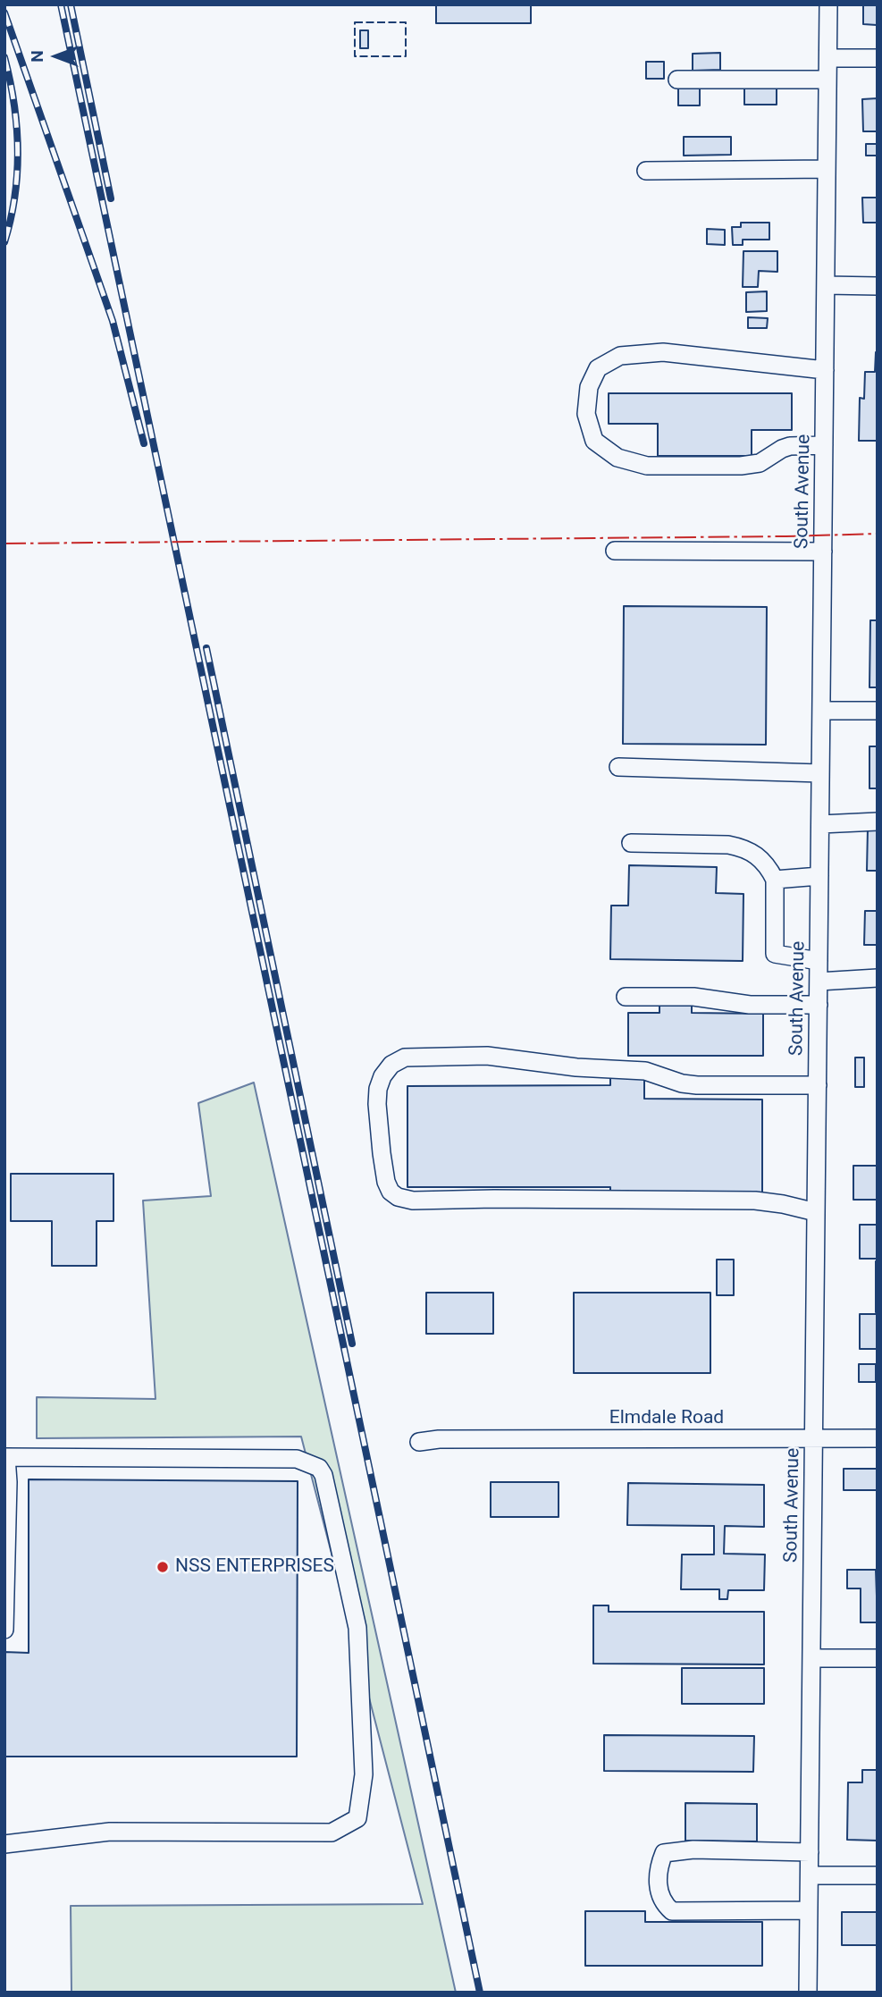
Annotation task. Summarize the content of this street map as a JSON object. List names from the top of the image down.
{
  "streets": {
    "street": ["South Avenue", "Elmdale Road"]
  },
  "crossings": [
    ["South Avenue", "Elmdale Road"]
  ],
  "places": ["NSS ENTERPRISES"],
  "north": "left"
}
